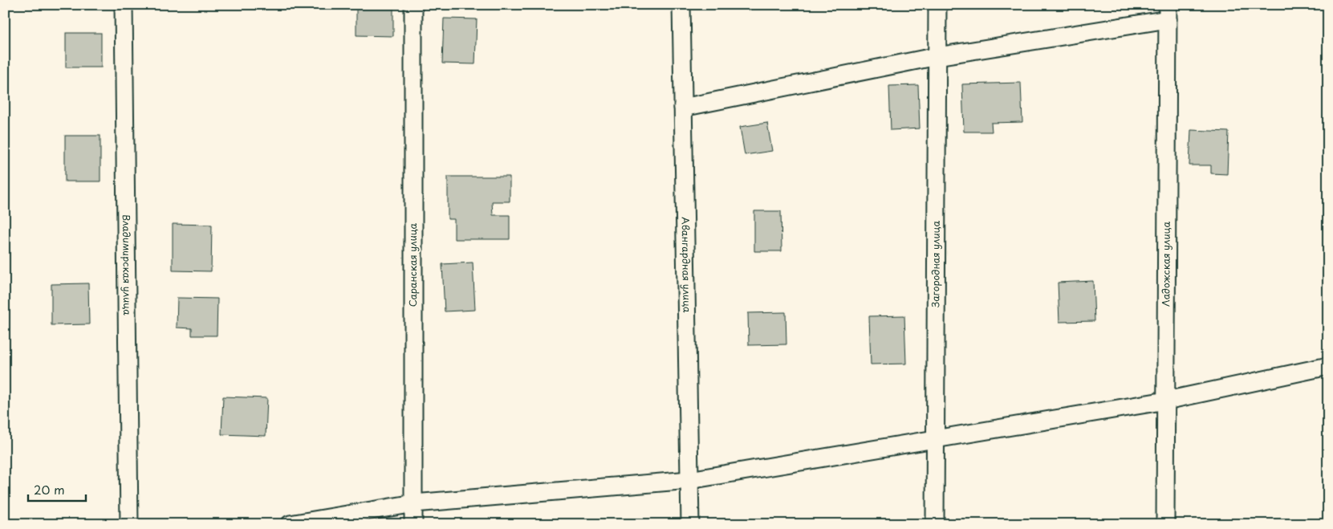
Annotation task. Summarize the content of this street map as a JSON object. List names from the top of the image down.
{
  "streets": {
    "street": [
      "Ладожская улица",
      "Владимирская улица",
      "Саранская улица",
      "Авангардная улица",
      "Загородная улица"
    ]
  },
  "scale_bar": "20 m"
}
